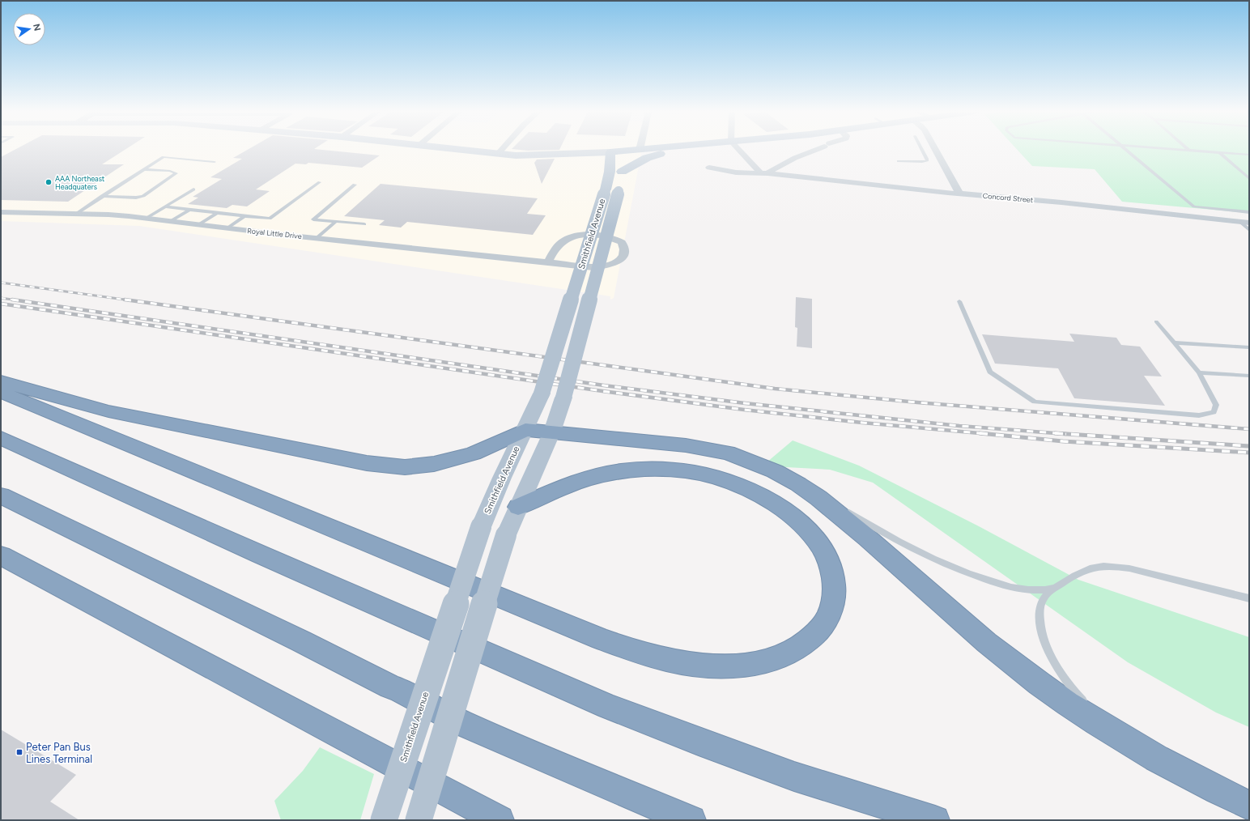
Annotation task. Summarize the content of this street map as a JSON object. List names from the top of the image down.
{
  "streets": {
    "main road": ["Smithfield Avenue"],
    "street": ["Concord Street", "Royal Little Drive"]
  },
  "places": {
    "other": ["AAA Northeast Headquaters"],
    "transit": ["Peter Pan Bus Lines Terminal"]
  },
  "north": "right"
}
